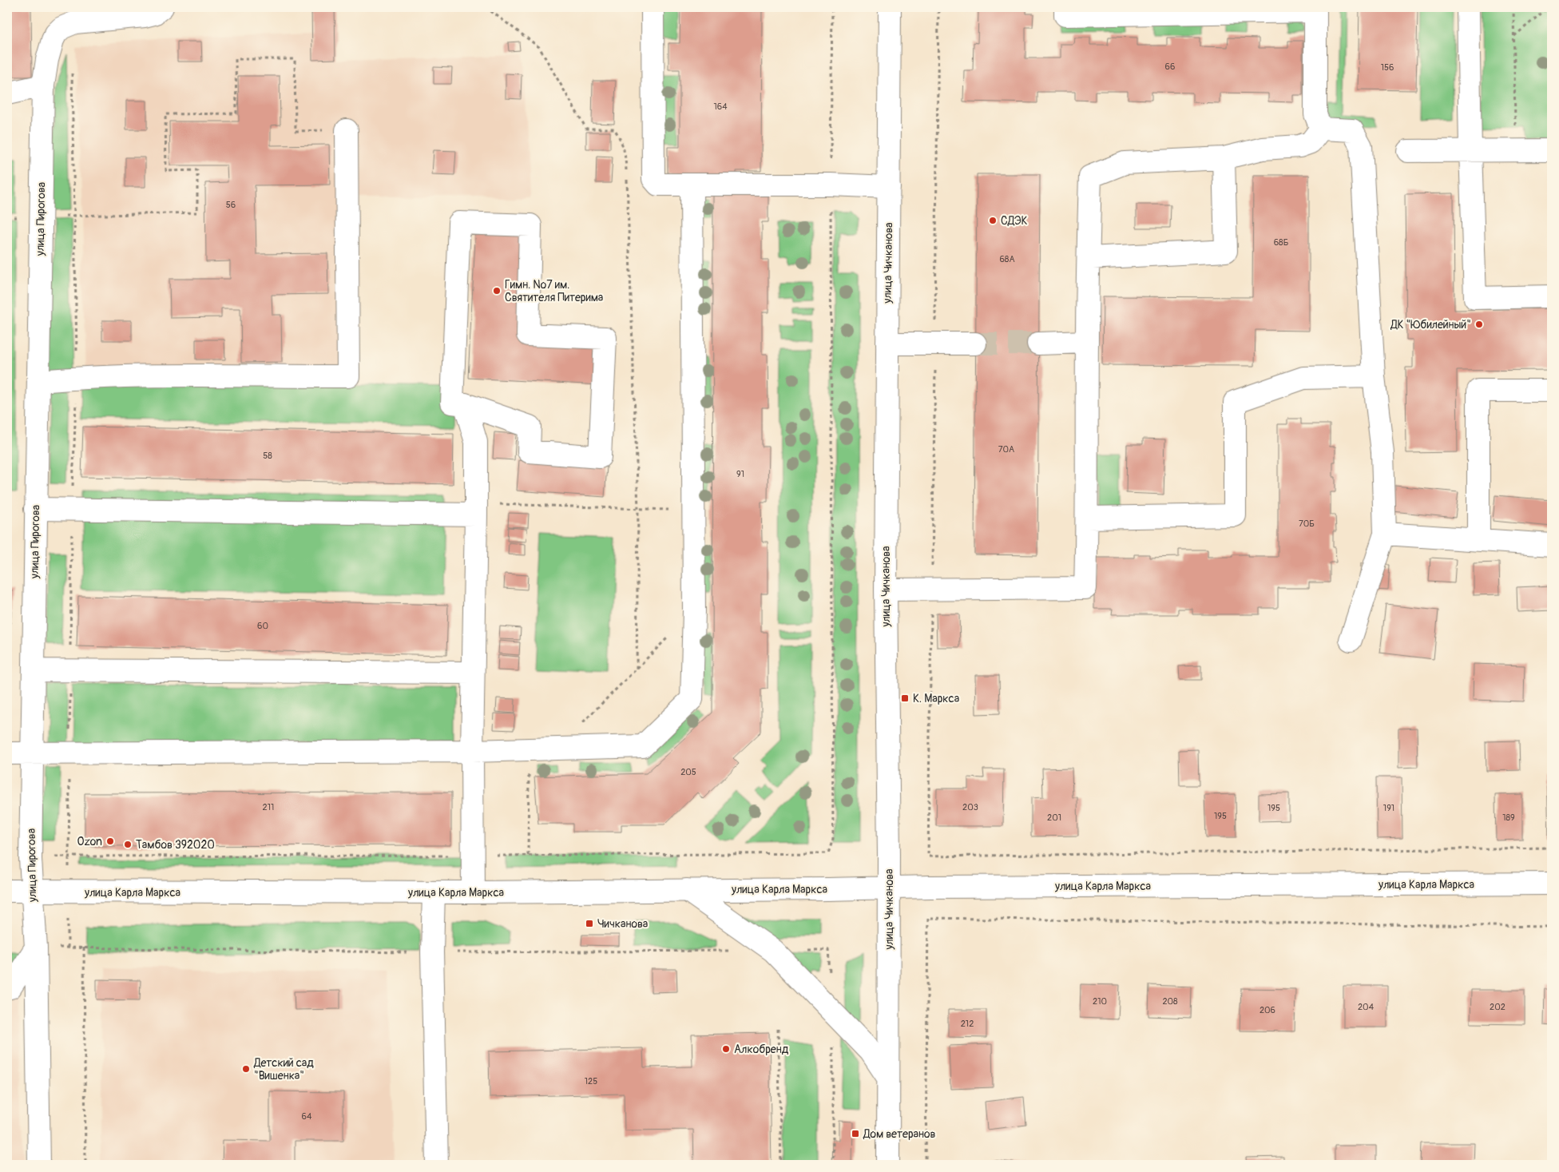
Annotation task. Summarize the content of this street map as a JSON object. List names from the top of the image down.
{
  "streets": {
    "main road": ["улица Пирогова", "улица Чичканова", "улица Карла Маркса"]
  },
  "crossings": [
    ["улица Пирогова", "улица Карла Маркса"],
    ["улица Чичканова", "улица Карла Маркса"]
  ],
  "places": {
    "other": [
      "СДЭК",
      "Гимн. №7 им. Святителя Питерима",
      "ДК \"Юбилейный\"",
      "Ozon",
      "Тамбов 392020",
      "Алкобренд",
      "Детский сад \"Вишенка\""
    ],
    "transit": ["К. Маркса", "Чичканова", "Дом ветеранов"]
  },
  "house_numbers": [
    "66",
    "156",
    "164",
    "56",
    "68Б",
    "68А",
    "70А",
    "58",
    "91",
    "70Б",
    "60",
    "205",
    "211",
    "203",
    "195",
    "191",
    "195",
    "201",
    "189",
    "210",
    "208",
    "204",
    "202",
    "206",
    "212",
    "125",
    "64"
  ]
}
